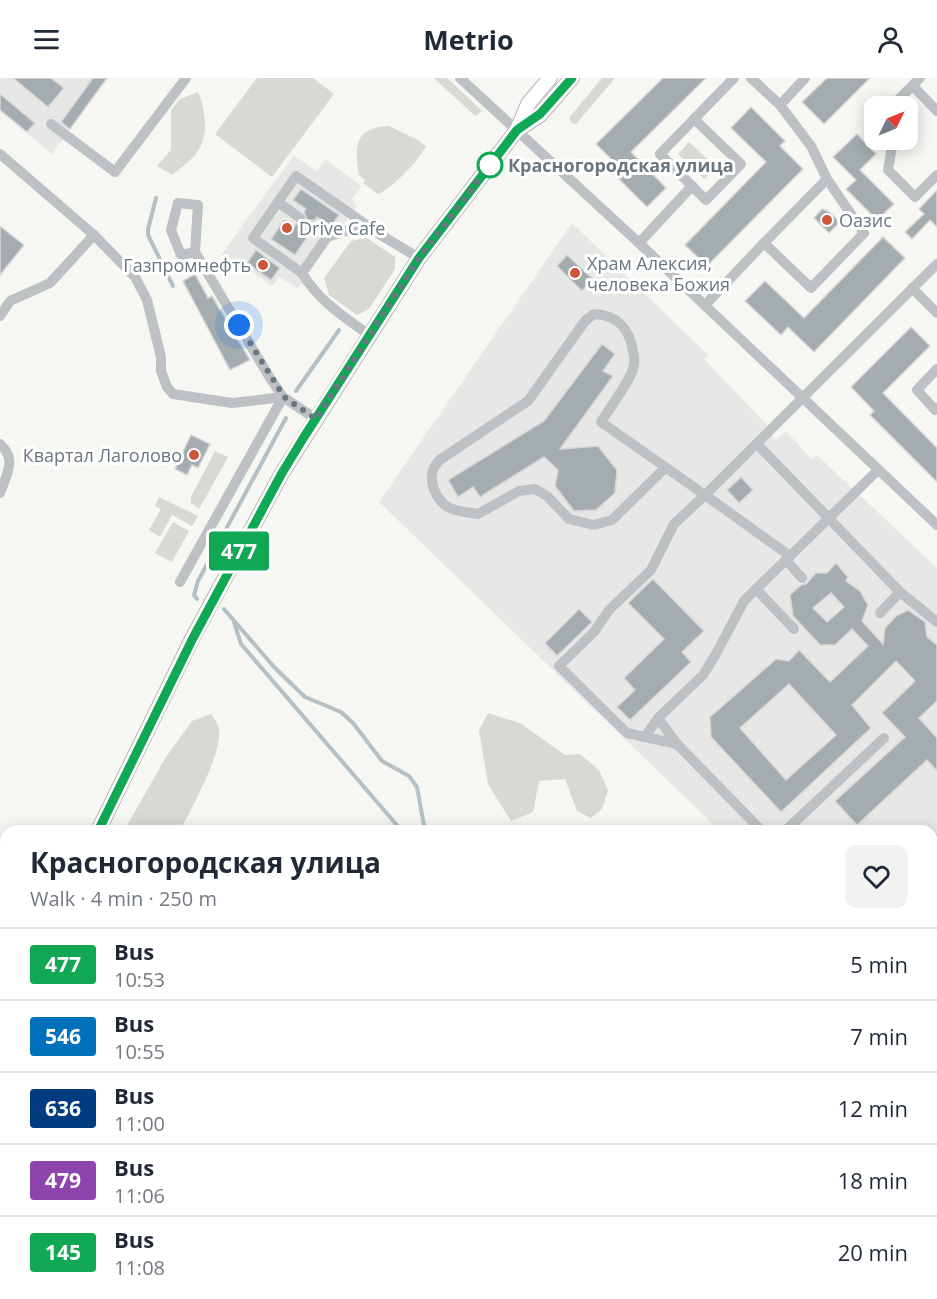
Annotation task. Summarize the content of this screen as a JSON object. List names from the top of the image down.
{
  "places": [
    "Красногородская улица",
    "Оазис",
    "Drive Cafe",
    "Газпромнефть",
    "Храм Алексия, человека Божия",
    "Квартал Лаголово"
  ],
  "lines": ["bus line 477"],
  "north": "top right",
  "page": {
    "header": "Metrio",
    "on_map": "477",
    "heading": ["Красногородская улица", "Walk · 4 min · 250 m"],
    "list": [
      {
        "mark": "477",
        "name": "Bus",
        "note": "10:53",
        "value": "5 min"
      },
      {
        "mark": "546",
        "name": "Bus",
        "note": "10:55",
        "value": "7 min"
      },
      {
        "mark": "636",
        "name": "Bus",
        "note": "11:00",
        "value": "12 min"
      },
      {
        "mark": "479",
        "name": "Bus",
        "note": "11:06",
        "value": "18 min"
      },
      {
        "mark": "145",
        "name": "Bus",
        "note": "11:08",
        "value": "20 min"
      }
    ]
  }
}
